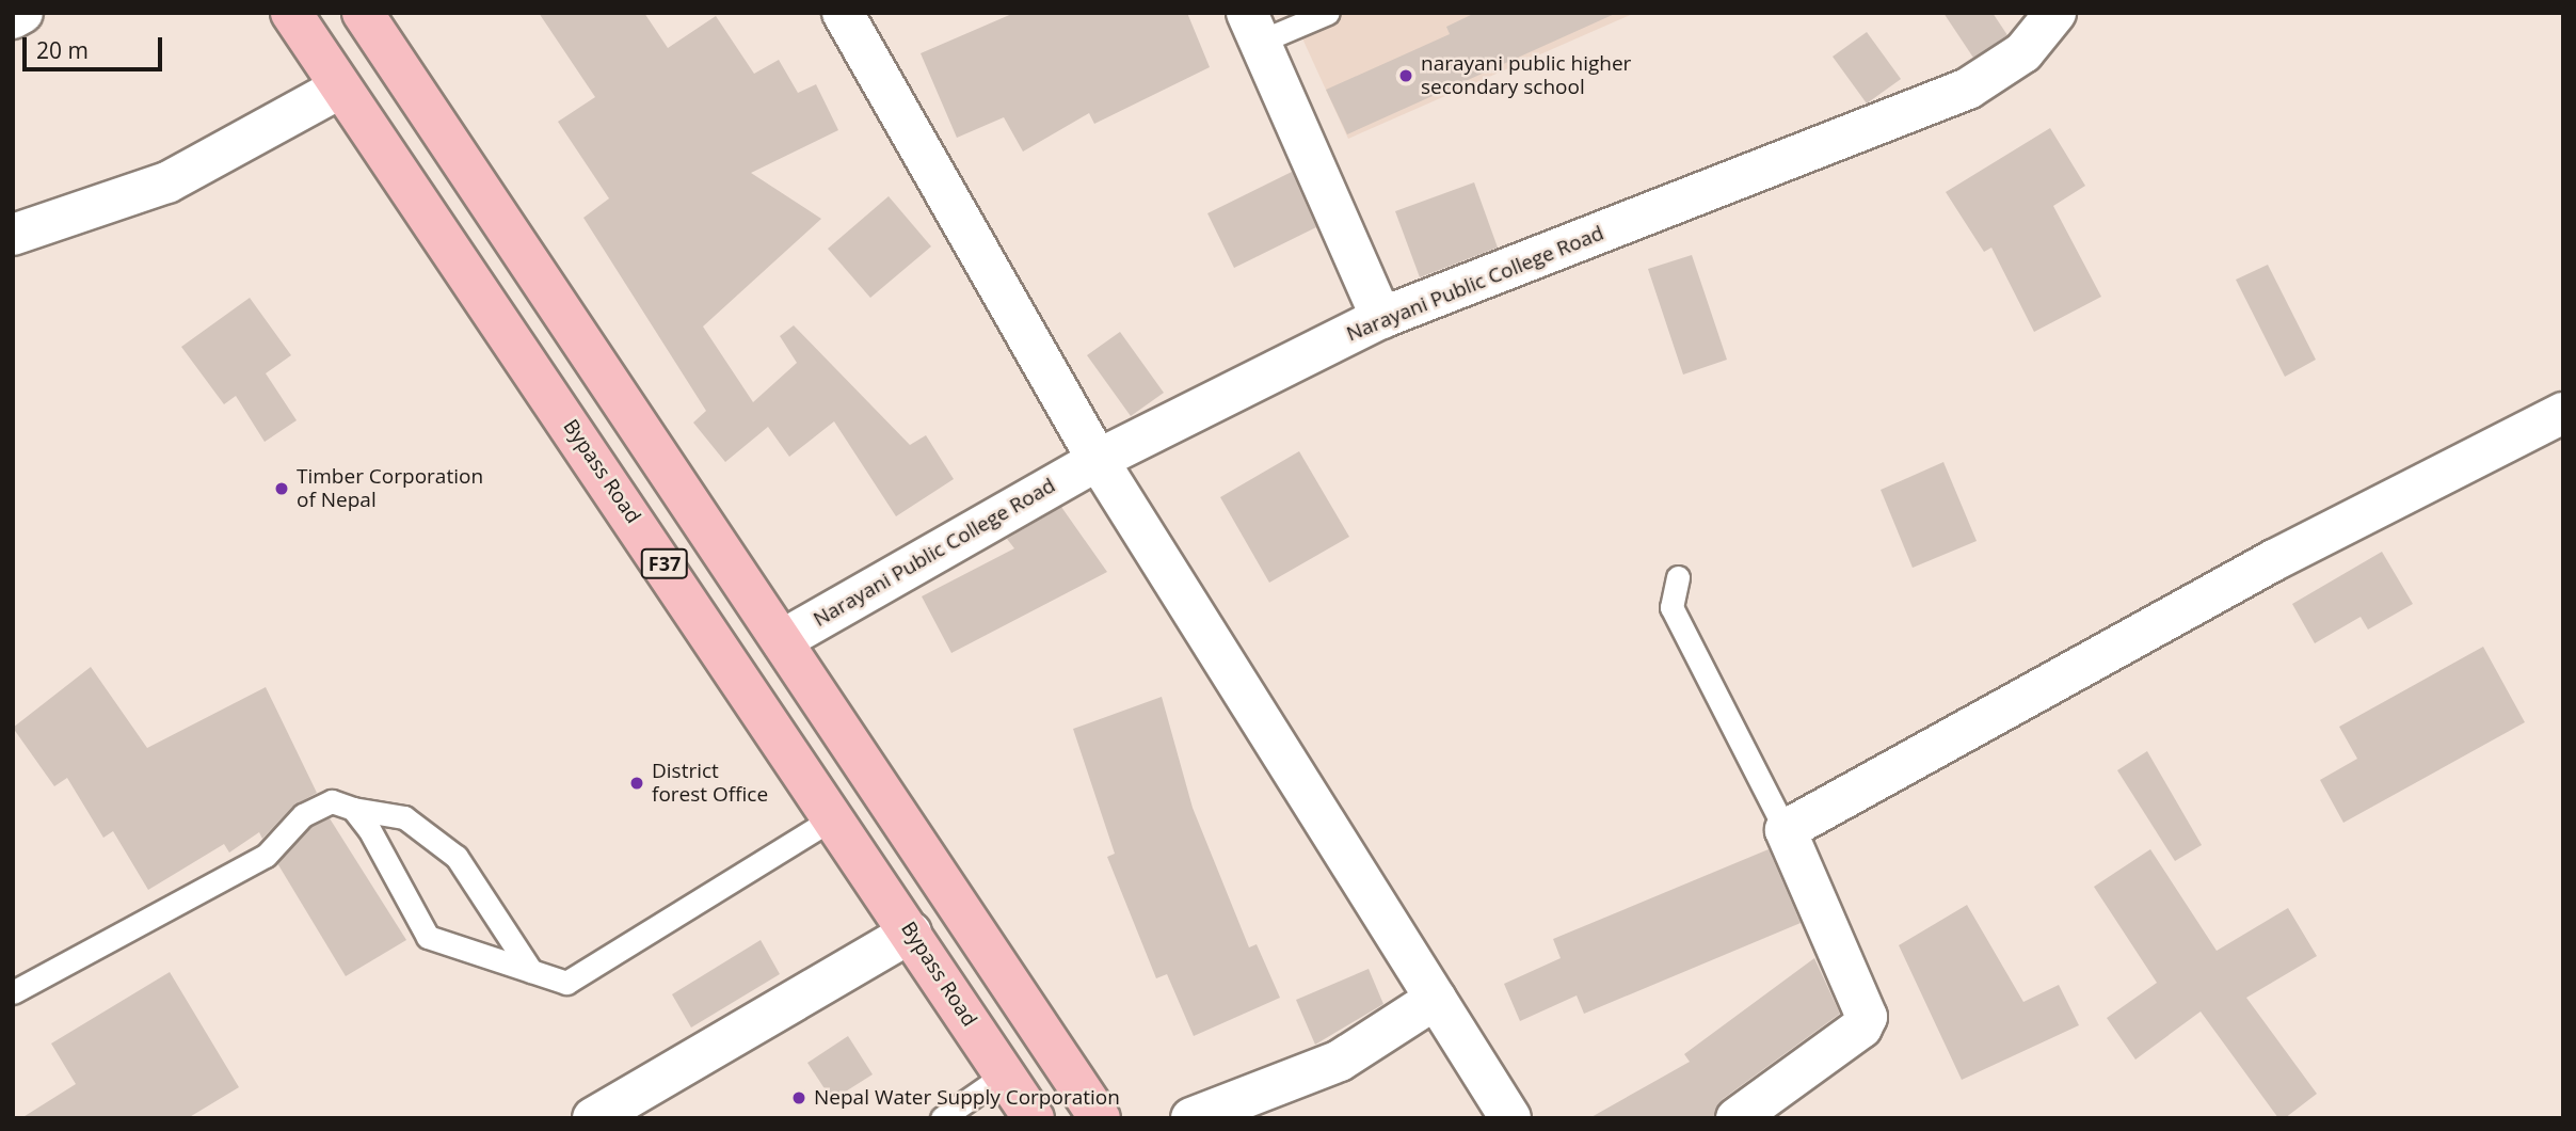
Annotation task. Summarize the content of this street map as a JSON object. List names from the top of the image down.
{
  "streets": {
    "highway": ["Bypass Road", "F37"],
    "street": ["Narayani Public College Road"]
  },
  "crossings": [
    ["Narayani Public College Road", "F37"]
  ],
  "places": [
    "narayani public higher secondary school",
    "Timber Corporation of Nepal",
    "District forest Office",
    "Nepal Water Supply Corporation"
  ],
  "scale_bar": "20 m"
}
